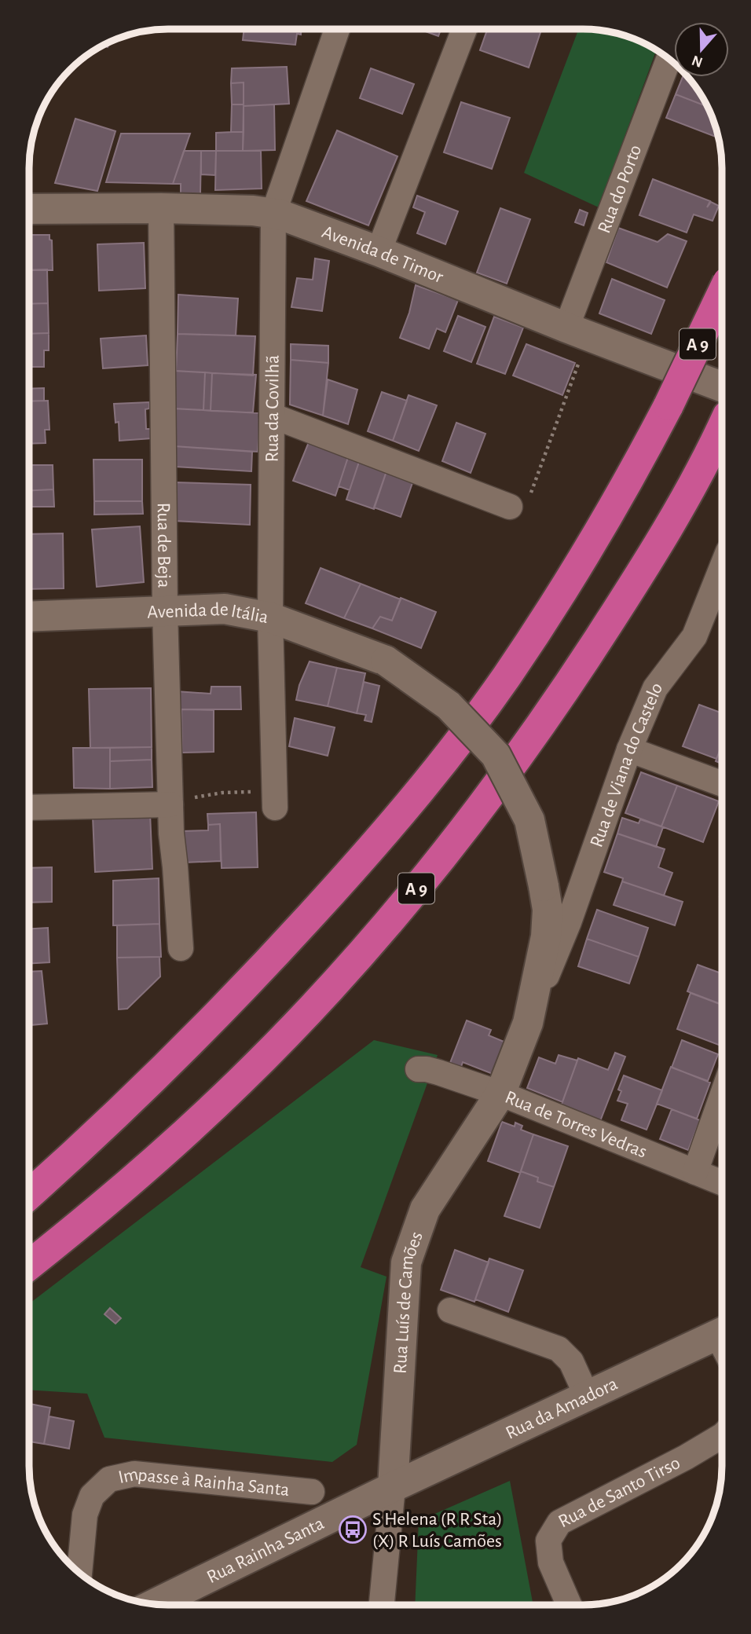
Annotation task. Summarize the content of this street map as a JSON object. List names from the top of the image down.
{
  "streets": {
    "highway": ["A 9"],
    "street": [
      "Rua do Porto",
      "Avenida de Timor",
      "Rua da Covilhã",
      "Rua de Beja",
      "Avenida de Itália",
      "Rua de Viana do Castelo",
      "Rua de Torres Vedras",
      "Rua Luís de Camões",
      "Rua da Amadora",
      "Impasse à Rainha Santa",
      "Rua de Santo Tirso",
      "Rua Rainha Santa"
    ]
  },
  "crossings": [
    ["Rua do Porto", "Avenida de Timor"],
    ["Avenida de Timor", "Rua da Covilhã"],
    ["Avenida de Timor", "Rua de Beja"],
    ["Rua da Covilhã", "Avenida de Itália"],
    ["Rua de Beja", "Avenida de Itália"],
    ["Avenida de Itália", "Rua Luís de Camões"],
    ["Rua de Viana do Castelo", "Rua Luís de Camões"],
    ["Rua de Torres Vedras", "Rua Luís de Camões"],
    ["Rua Luís de Camões", "Rua da Amadora"],
    ["Rua Luís de Camões", "Rua Rainha Santa"],
    ["Rua da Amadora", "Rua Rainha Santa"]
  ],
  "places": {
    "bus stop": ["S Helena (R R Sta) (X) R Luís Camões"]
  },
  "north": "bottom"
}
